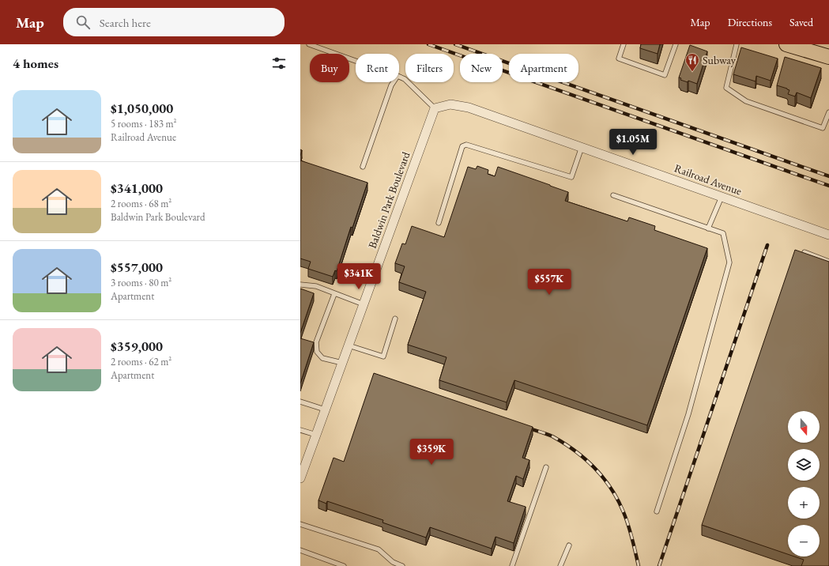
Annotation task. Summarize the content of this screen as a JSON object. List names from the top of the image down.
{
  "streets": {
    "street": ["Railroad Avenue", "Baldwin Park Boulevard"]
  },
  "crossings": [
    ["Railroad Avenue", "Baldwin Park Boulevard"]
  ],
  "places": {
    "restaurant": ["Subway"]
  },
  "north": "bottom",
  "page": {
    "header": "Map",
    "search": "Search here",
    "nav": ["Map", "Directions", "Saved"],
    "heading": "4 homes",
    "chip": [
      "Buy",
      "Rent",
      "Filters",
      "New",
      "Apartment"
    ],
    "list": [
      {
        "name": "$1,050,000",
        "note": "5 rooms · 183 m² · Railroad Avenue"
      },
      {
        "name": "$341,000",
        "note": "2 rooms · 68 m² · Baldwin Park Boulevard"
      },
      {
        "name": "$557,000",
        "note": "3 rooms · 80 m² · Apartment"
      },
      {
        "name": "$359,000",
        "note": "2 rooms · 62 m² · Apartment"
      }
    ],
    "price": [
      "$1.05M",
      "$341K",
      "$557K",
      "$359K"
    ],
    "map_buttons": ["+", "−"]
  }
}
